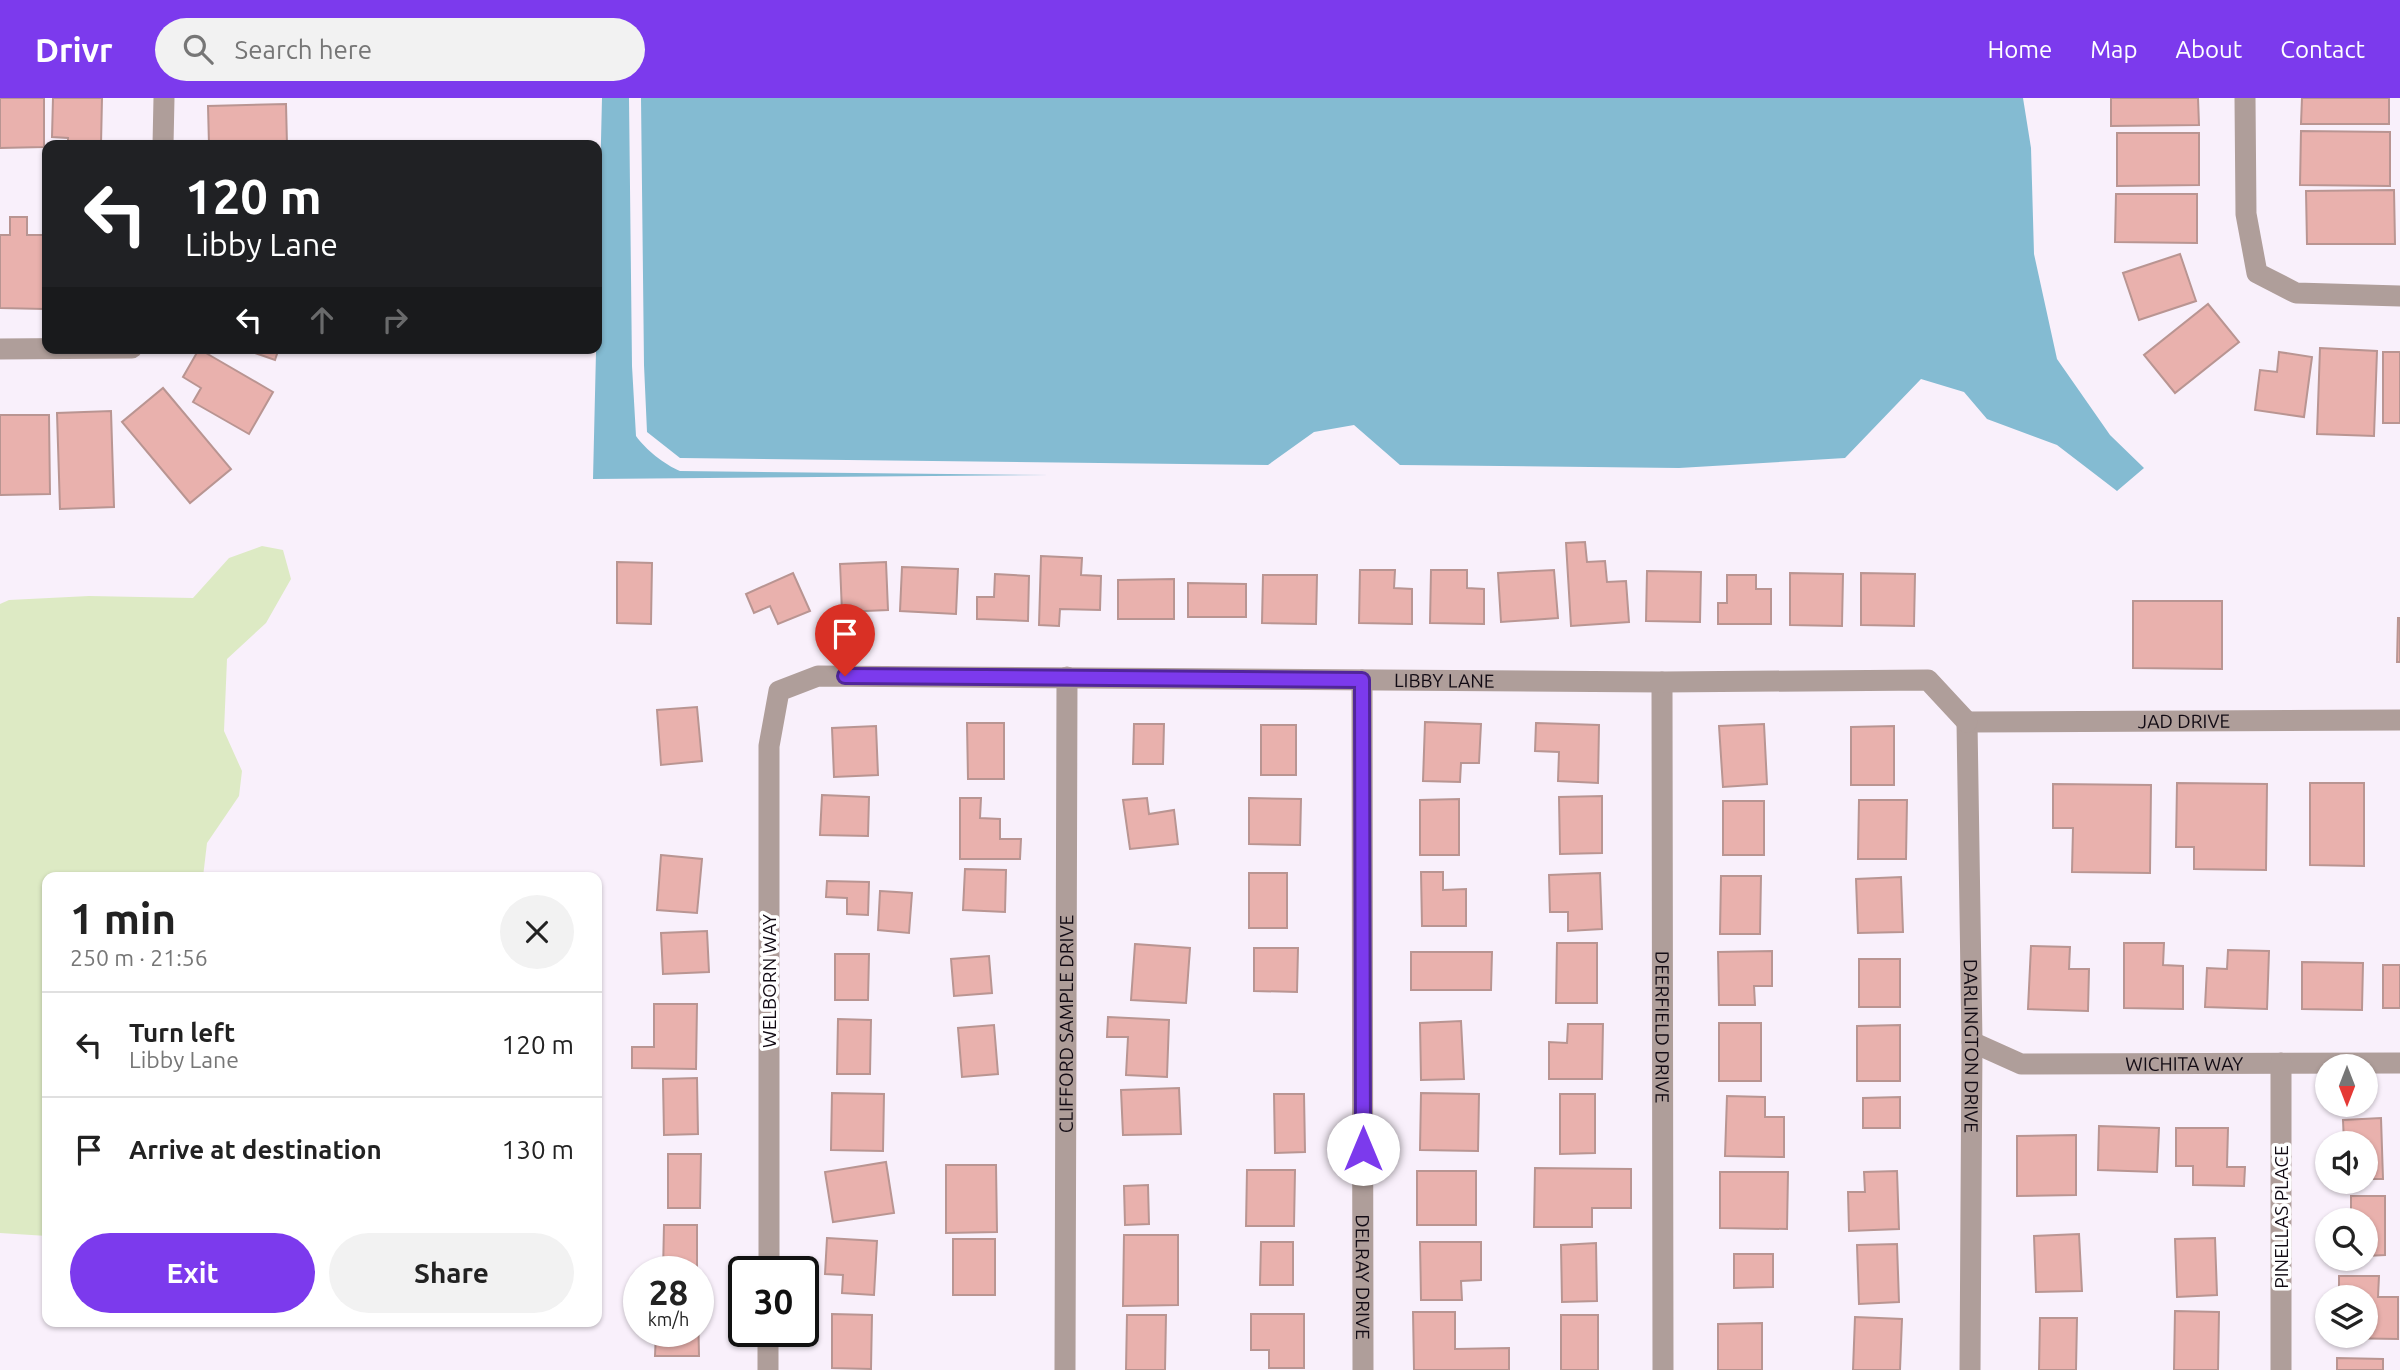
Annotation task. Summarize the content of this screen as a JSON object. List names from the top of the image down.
{
  "streets": {
    "street": [
      "LIBBY LANE",
      "JAD DRIVE",
      "WELBORN WAY",
      "CLIFFORD SAMPLE DRIVE",
      "DEERFIELD DRIVE",
      "DARLINGTON DRIVE",
      "WICHITA WAY",
      "PINELLAS PLACE",
      "DELRAY DRIVE"
    ]
  },
  "crossings": [
    ["LIBBY LANE", "JAD DRIVE"],
    ["LIBBY LANE", "WELBORN WAY"],
    ["LIBBY LANE", "CLIFFORD SAMPLE DRIVE"],
    ["LIBBY LANE", "DEERFIELD DRIVE"],
    ["LIBBY LANE", "DARLINGTON DRIVE"],
    ["LIBBY LANE", "DELRAY DRIVE"],
    ["JAD DRIVE", "DARLINGTON DRIVE"],
    ["DARLINGTON DRIVE", "WICHITA WAY"],
    ["WICHITA WAY", "PINELLAS PLACE"]
  ],
  "north": "bottom",
  "page": {
    "header": "Drivr",
    "search": "Search here",
    "nav": [
      "Home",
      "Map",
      "About",
      "Contact"
    ],
    "turn": ["120 m", "Libby Lane"],
    "heading": ["1 min", "250 m · 21:56"],
    "list": [
      {
        "name": "Turn left",
        "note": "Libby Lane",
        "value": "120 m"
      },
      {
        "name": "Arrive at destination",
        "value": "130 m"
      }
    ],
    "buttons": ["Exit", "Share"],
    "speed": "28 km/h",
    "limit": "30"
  }
}
